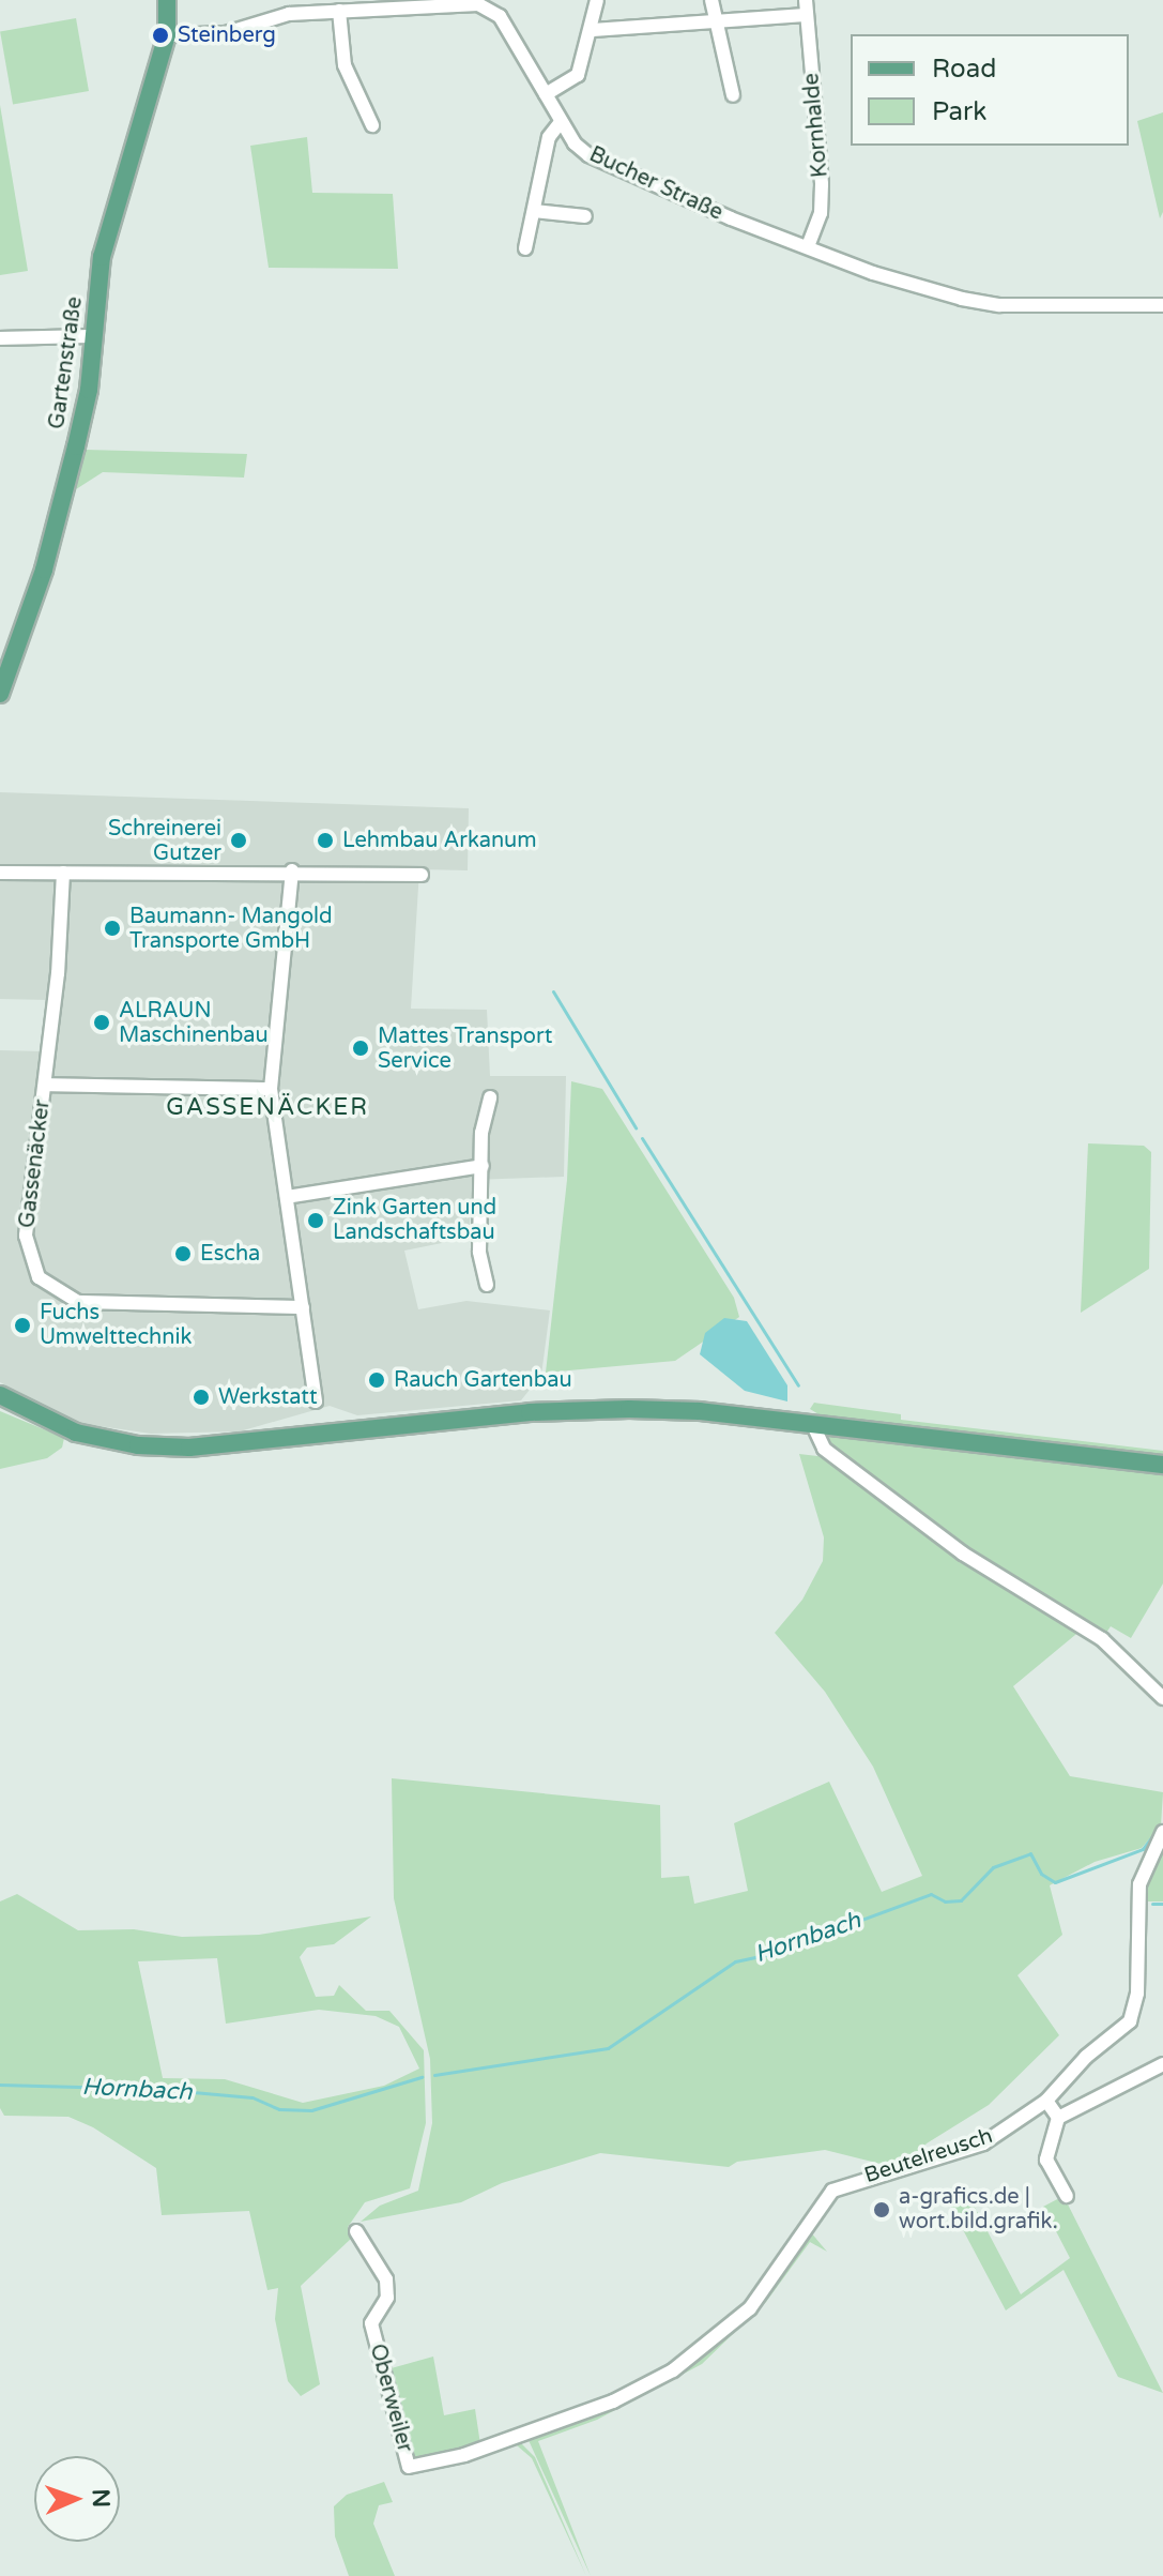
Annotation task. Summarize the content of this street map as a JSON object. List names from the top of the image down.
{
  "streets": {
    "main road": ["Gartenstraße"],
    "street": [
      "Kornhalde",
      "Bucher Straße",
      "Gassenäcker",
      "Beutelreusch",
      "Oberweiler"
    ]
  },
  "crossings": [
    ["Kornhalde", "Bucher Straße"],
    ["Bucher Straße", "Gartenstraße"],
    ["Beutelreusch", "Oberweiler"]
  ],
  "districts": ["GASSENÄCKER"],
  "water": ["Hornbach"],
  "places": [
    "Steinberg",
    "Schreinerei Gutzer",
    "Lehmbau Arkanum",
    "Baumann- Mangold Transporte GmbH",
    "ALRAUN Maschinenbau",
    "Mattes Transport Service",
    "Zink Garten und Landschaftsbau",
    "Escha",
    "Fuchs Umwelttechnik",
    "Rauch Gartenbau",
    "Werkstatt",
    "a-grafics.de | wort.bild.grafik."
  ],
  "legend": ["Road", "Park"],
  "north": "right"
}
